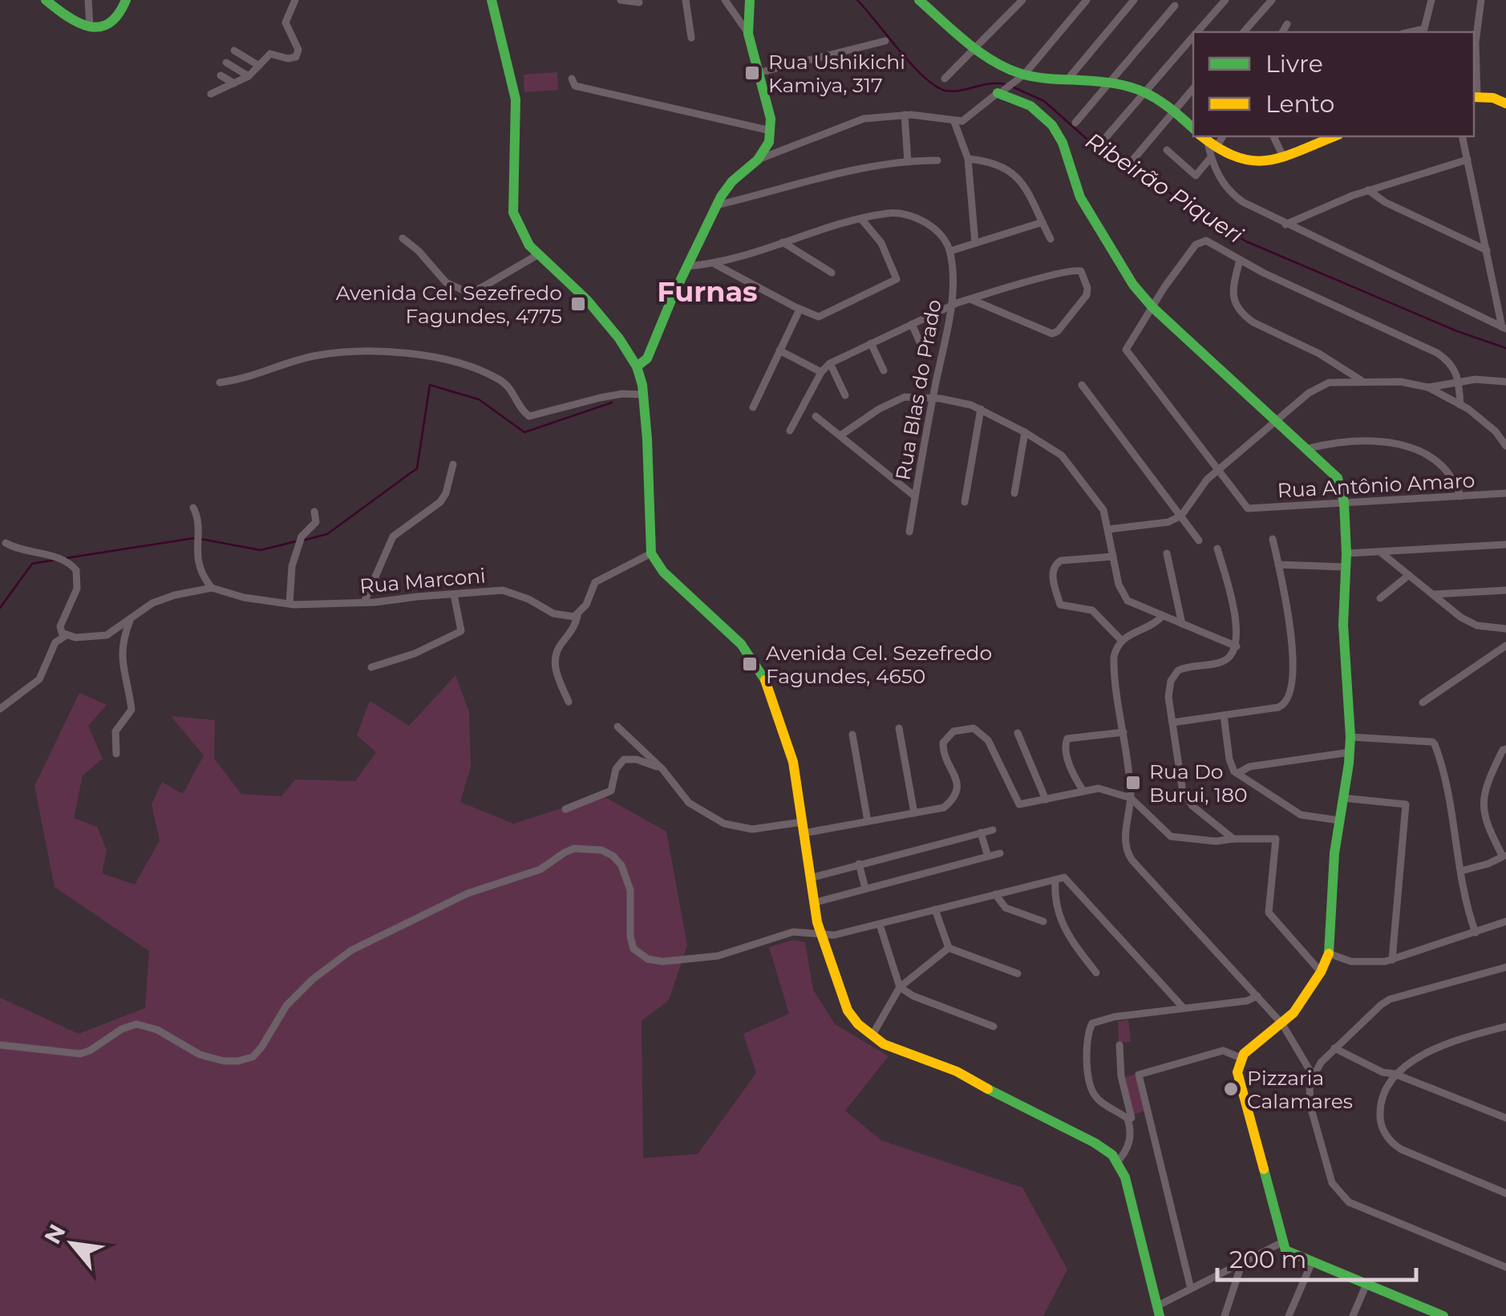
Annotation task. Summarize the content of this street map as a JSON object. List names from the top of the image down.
{
  "streets": {
    "street": ["Rua Blas do Prado", "Rua Antônio Amaro", "Rua Marconi"]
  },
  "districts": ["Furnas"],
  "water": ["Ribeirão Piqueri"],
  "places": {
    "transit": [
      "Rua Ushikichi Kamiya, 317",
      "Avenida Cel. Sezefredo Fagundes, 4775",
      "Avenida Cel. Sezefredo Fagundes, 4650",
      "Rua Do Burui, 180"
    ],
    "other": ["Pizzaria Calamares"]
  },
  "legend": ["Livre", "Lento"],
  "scale_bar": "200 m",
  "north": "top left"
}
